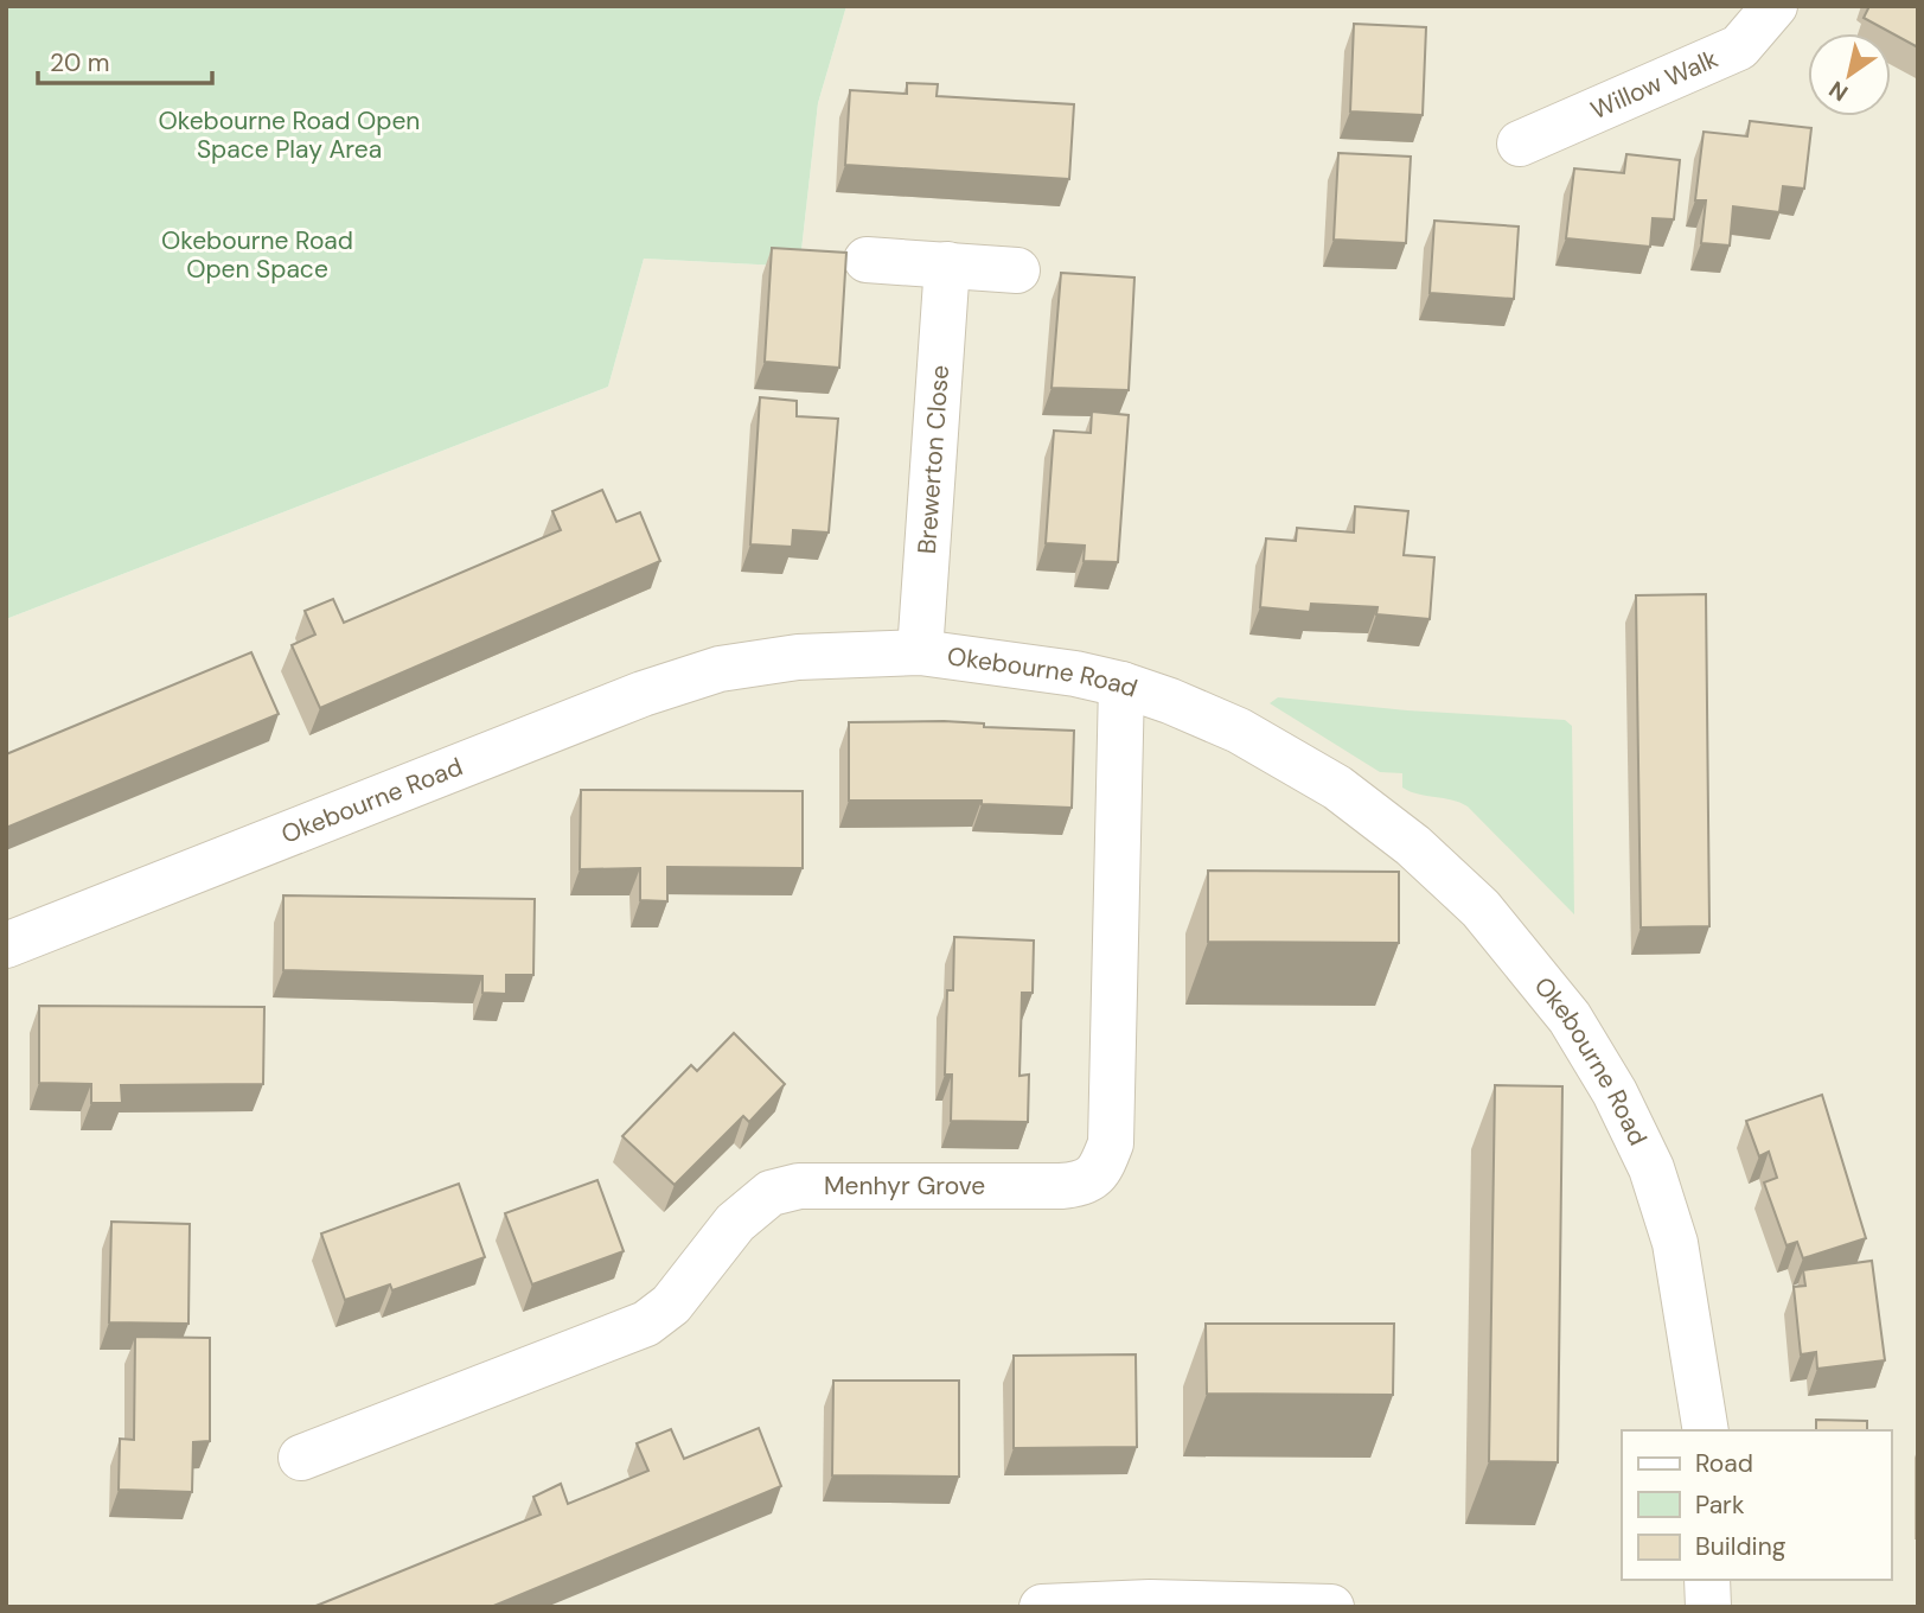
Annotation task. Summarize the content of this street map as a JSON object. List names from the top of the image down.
{
  "streets": {
    "street": [
      "Willow Walk",
      "Brewerton Close",
      "Okebourne Road",
      "Menhyr Grove"
    ]
  },
  "crossings": [
    ["Brewerton Close", "Okebourne Road"],
    ["Okebourne Road", "Menhyr Grove"]
  ],
  "parks": ["Okebourne Road Open Space Play Area", "Okebourne Road Open Space"],
  "legend": ["Road", "Park", "Building"],
  "scale_bar": "20 m",
  "north": "bottom left"
}
